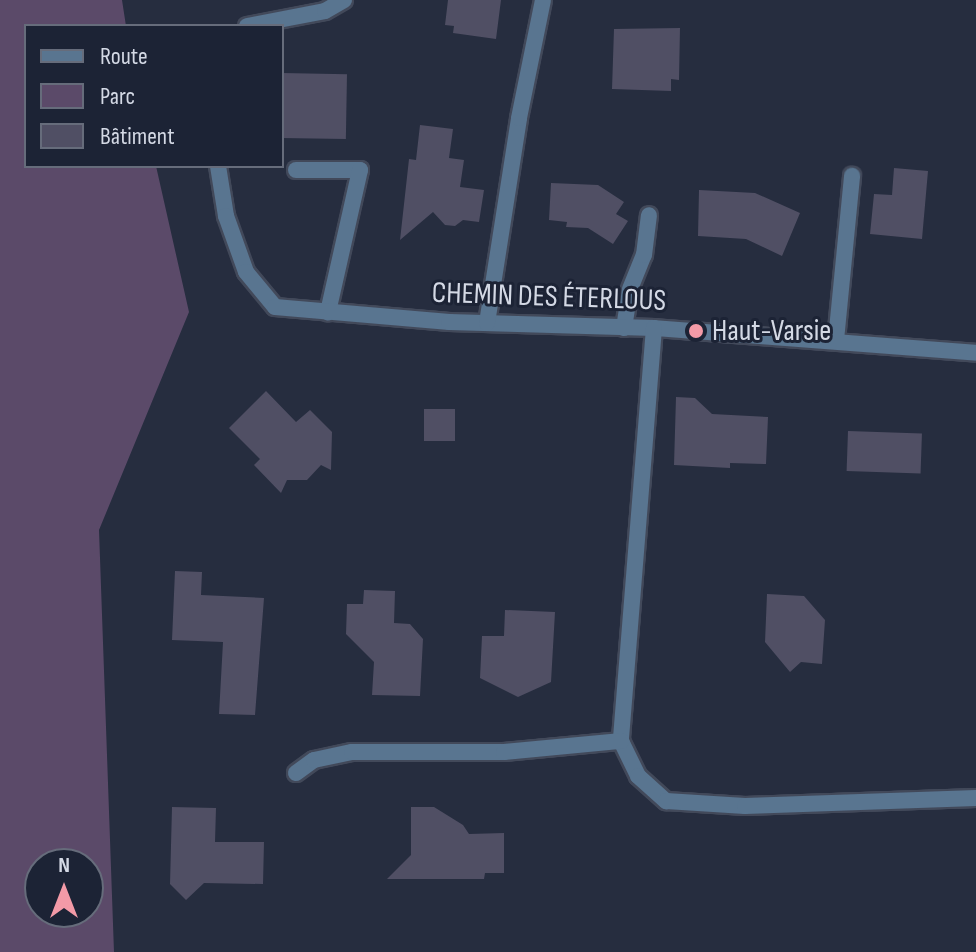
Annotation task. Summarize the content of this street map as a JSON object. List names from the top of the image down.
{
  "streets": {
    "street": ["CHEMIN DES ÉTERLOUS"]
  },
  "places": ["Haut-Varsie"],
  "legend": ["Route", "Parc", "Bâtiment"],
  "north": "top"
}
